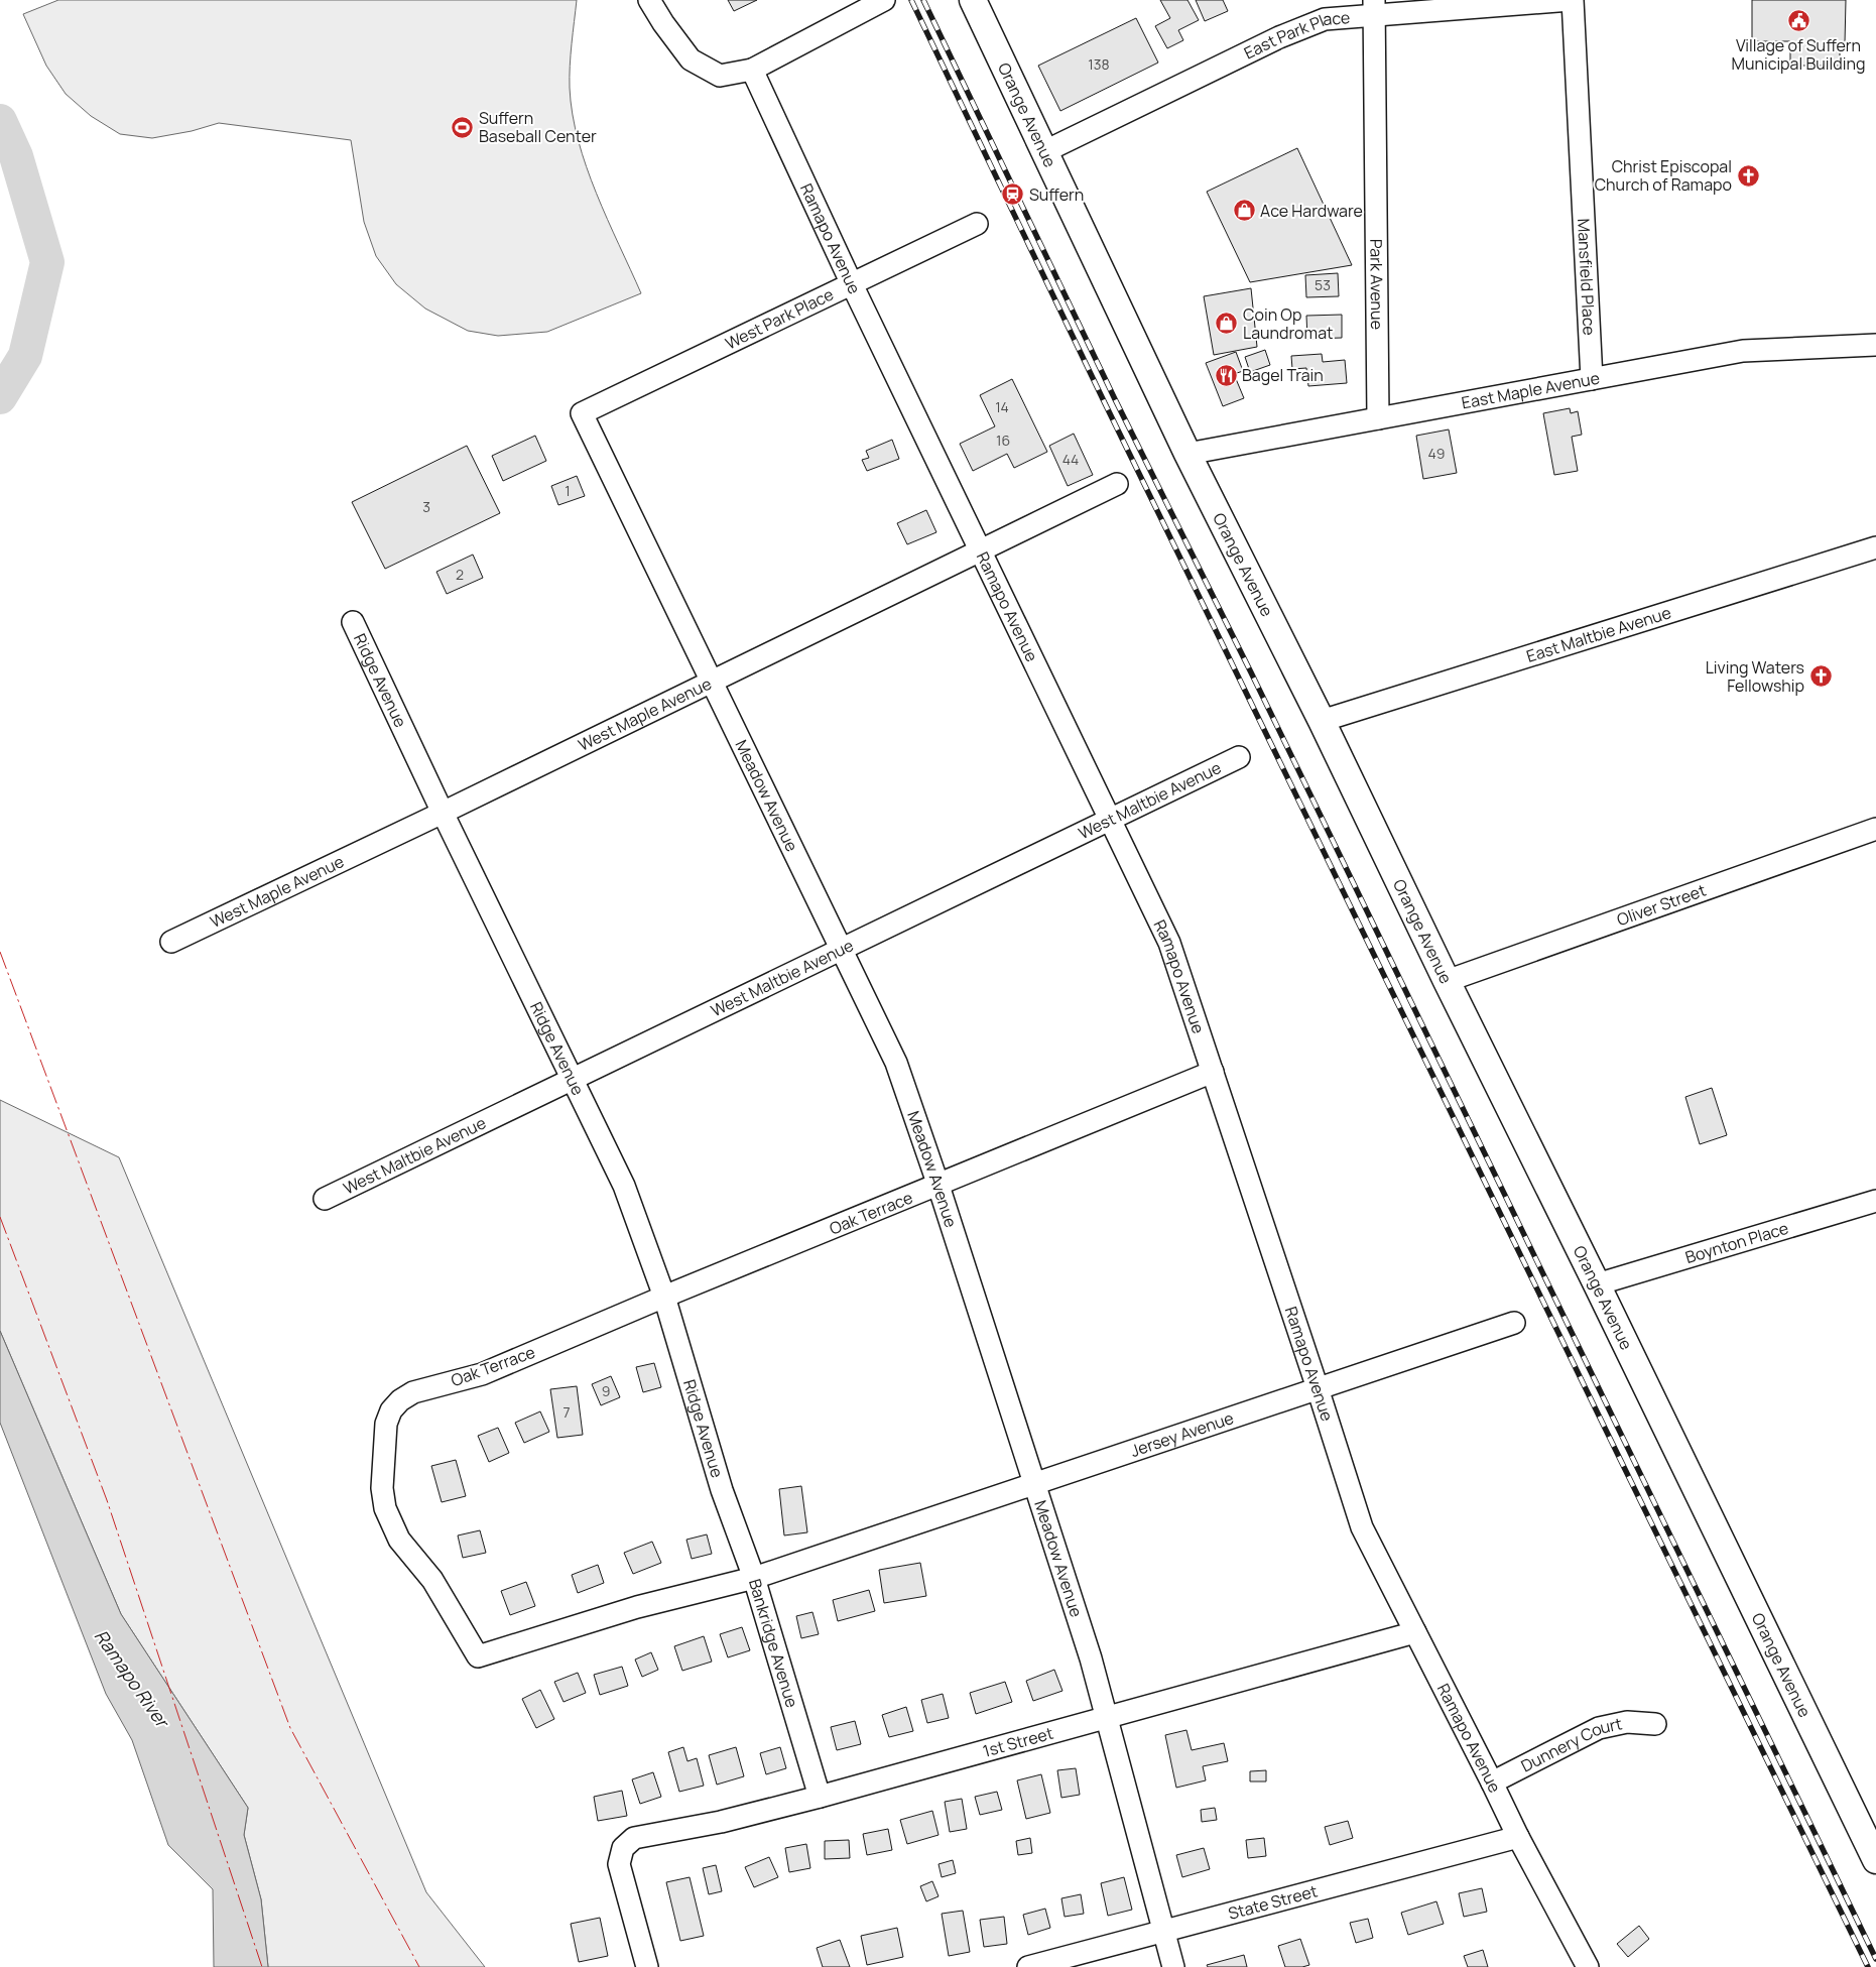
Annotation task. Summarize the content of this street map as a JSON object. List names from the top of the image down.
{
  "streets": {
    "main road": ["Orange Avenue"],
    "street": [
      "East Park Place",
      "Ramapo Avenue",
      "Mansfield Place",
      "Park Avenue",
      "West Park Place",
      "East Maple Avenue",
      "East Maltbie Avenue",
      "Ridge Avenue",
      "West Maple Avenue",
      "Meadow Avenue",
      "West Maltbie Avenue",
      "Oliver Street",
      "Oak Terrace",
      "Boynton Place",
      "Jersey Avenue",
      "Bankridge Avenue",
      "1st Street",
      "Dunnery Court",
      "State Street"
    ]
  },
  "crossings": [
    ["East Park Place", "Orange Avenue"],
    ["East Park Place", "Mansfield Place"],
    ["East Park Place", "Park Avenue"],
    ["Orange Avenue", "East Maple Avenue"],
    ["Orange Avenue", "East Maltbie Avenue"],
    ["Orange Avenue", "Oliver Street"],
    ["Orange Avenue", "Boynton Place"],
    ["Ramapo Avenue", "West Park Place"],
    ["Ramapo Avenue", "West Maple Avenue"],
    ["Ramapo Avenue", "West Maltbie Avenue"],
    ["Ramapo Avenue", "Oak Terrace"],
    ["Ramapo Avenue", "Jersey Avenue"],
    ["Ramapo Avenue", "1st Street"],
    ["Ramapo Avenue", "Dunnery Court"],
    ["Ramapo Avenue", "State Street"],
    ["Mansfield Place", "East Maple Avenue"],
    ["Park Avenue", "East Maple Avenue"],
    ["West Park Place", "Meadow Avenue"],
    ["Ridge Avenue", "West Maple Avenue"],
    ["Ridge Avenue", "West Maltbie Avenue"],
    ["Ridge Avenue", "Oak Terrace"],
    ["Ridge Avenue", "Bankridge Avenue"],
    ["West Maple Avenue", "Meadow Avenue"],
    ["Meadow Avenue", "West Maltbie Avenue"],
    ["Meadow Avenue", "Oak Terrace"],
    ["Meadow Avenue", "Jersey Avenue"],
    ["Meadow Avenue", "1st Street"],
    ["Meadow Avenue", "State Street"],
    ["Oak Terrace", "Jersey Avenue"],
    ["Oak Terrace", "Bankridge Avenue"],
    ["Bankridge Avenue", "1st Street"]
  ],
  "water": ["Ramapo River"],
  "places": {
    "public building": ["Village of Suffern Municipal Building"],
    "sports": ["Suffern Baseball Center"],
    "church": ["Christ Episcopal Church of Ramapo", "Living Waters Fellowship"],
    "station": ["Suffern"],
    "shop": ["Ace Hardware", "Coin Op Laundromat"],
    "restaurant": ["Bagel Train"]
  },
  "house_numbers": [
    "138",
    "53",
    "14",
    "16",
    "49",
    "44",
    "1",
    "3",
    "2",
    "9",
    "7"
  ]
}
